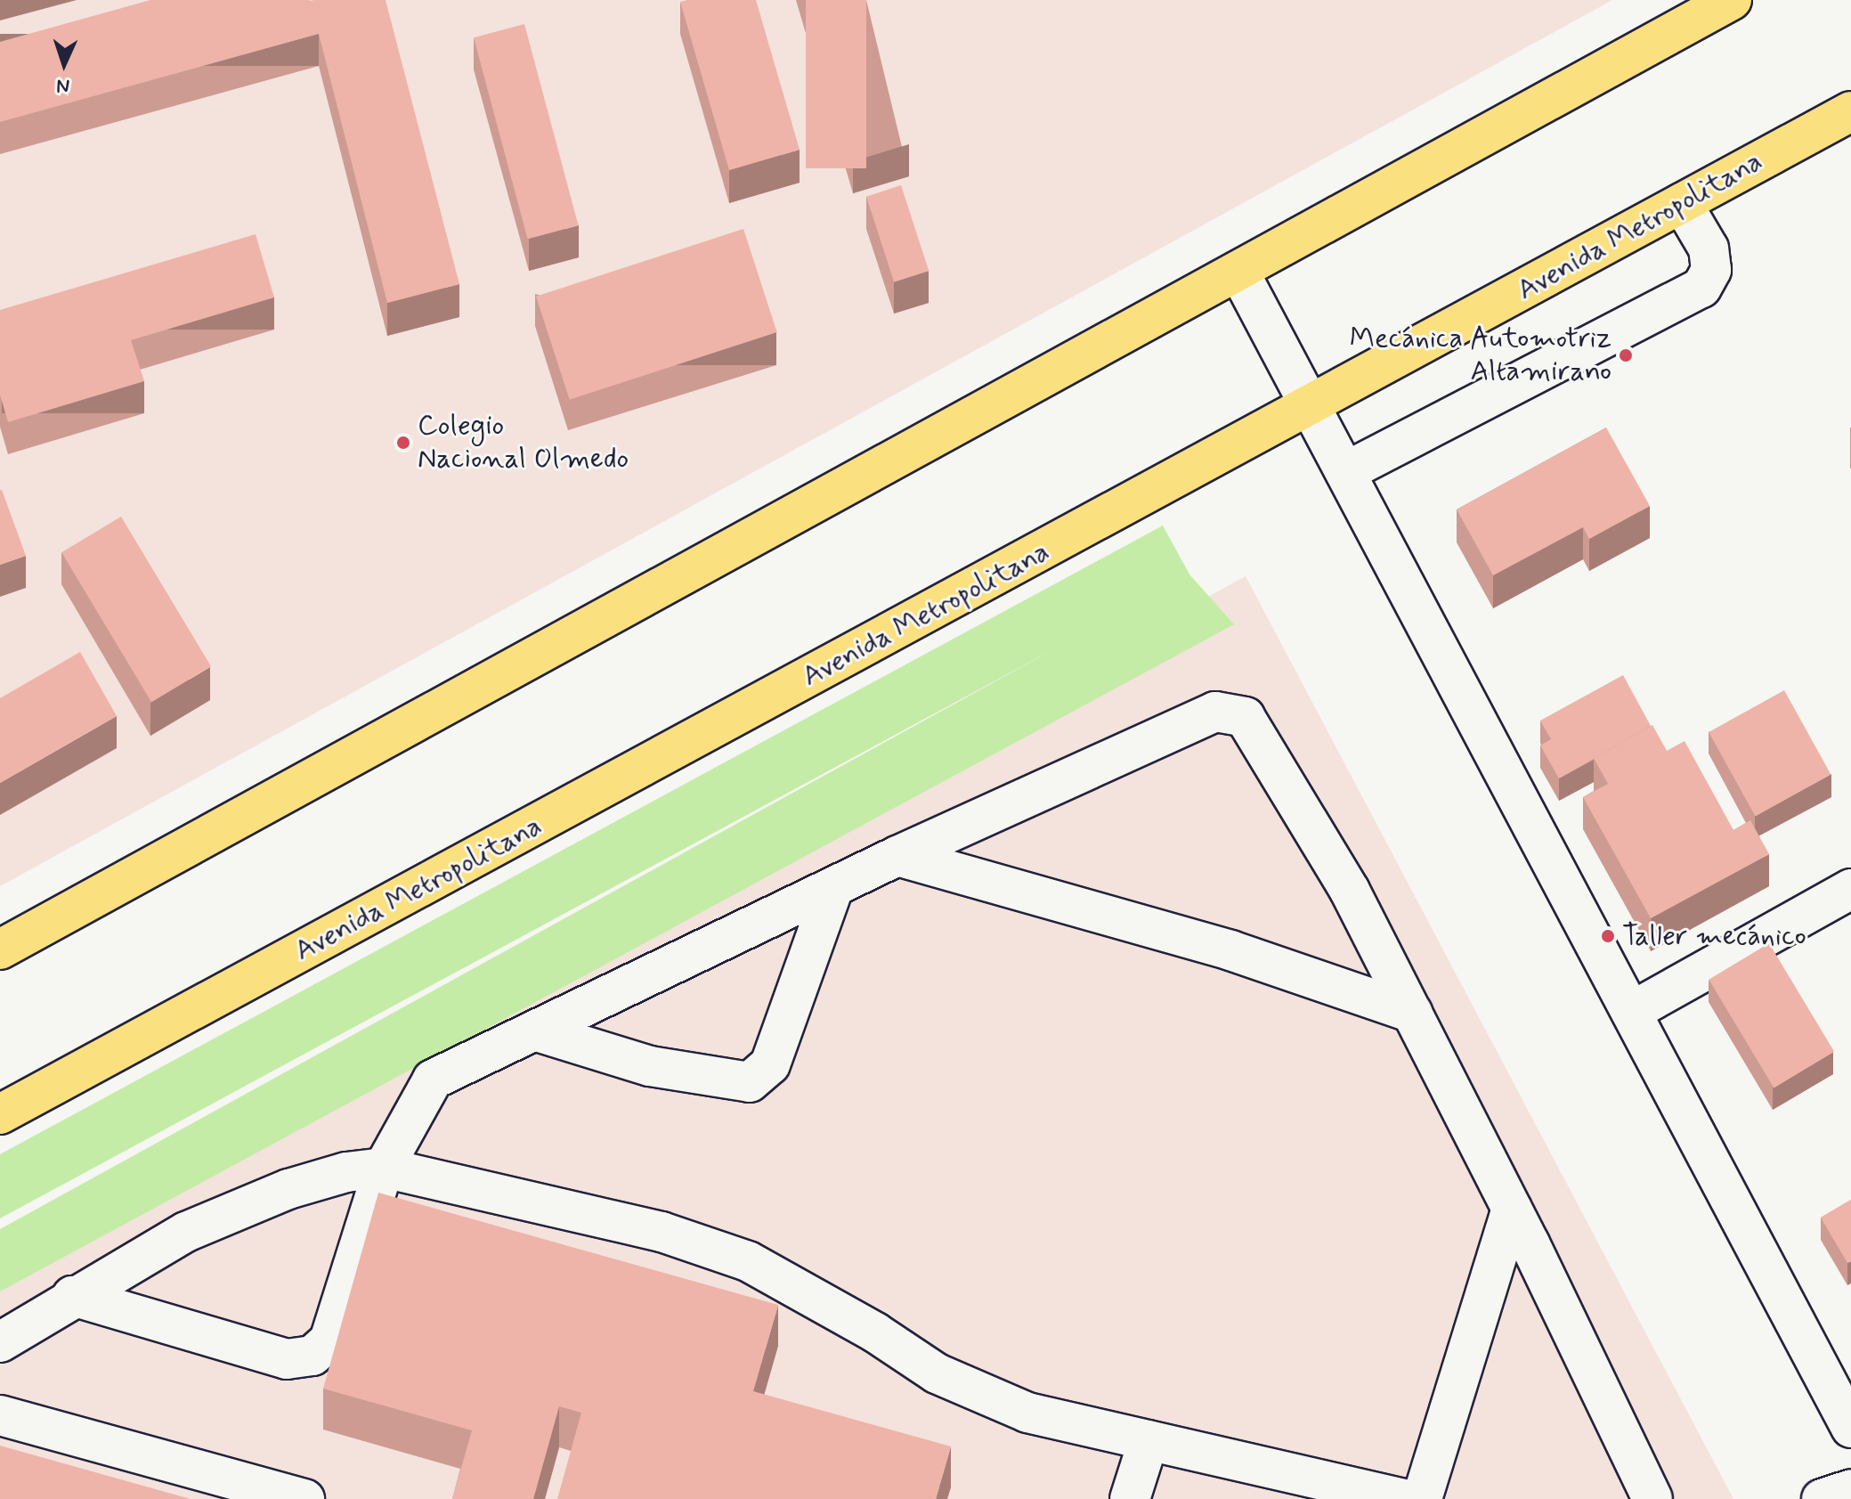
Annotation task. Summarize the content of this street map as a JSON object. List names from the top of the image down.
{
  "streets": {
    "highway": ["Avenida Metropolitana"]
  },
  "places": ["Mecánica Automotriz Altamirano", "Colegio Nacional Olmedo", "Taller mecánico"],
  "north": "bottom"
}
